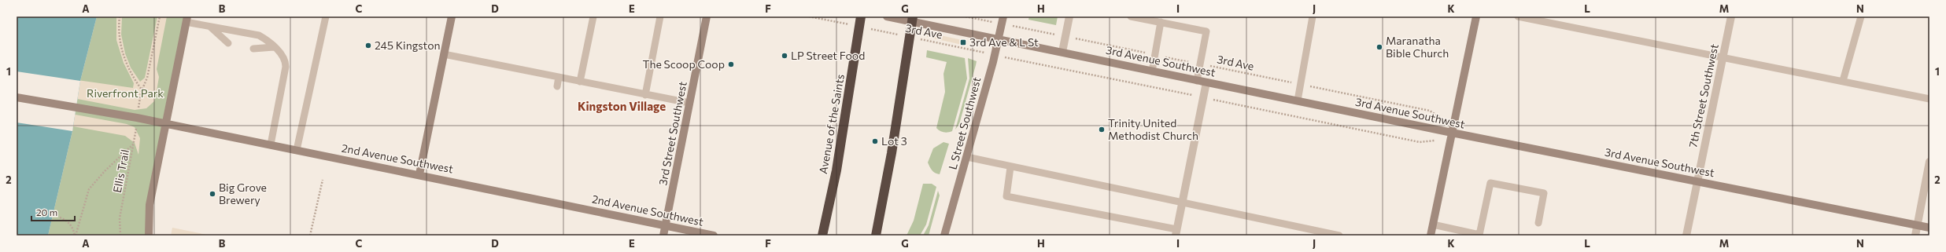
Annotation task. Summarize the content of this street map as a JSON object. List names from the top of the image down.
{
  "streets": {
    "highway": ["Avenue of the Saints"],
    "main road": [
      "3rd Avenue Southwest",
      "L Street Southwest",
      "3rd Street Southwest",
      "2nd Avenue Southwest"
    ],
    "street": ["7th Street Southwest"],
    "path": ["3rd Ave", "Ellis Trail"]
  },
  "crossings": [
    ["3rd Avenue Southwest", "7th Street Southwest"],
    ["3rd Avenue Southwest", "L Street Southwest"],
    ["3rd Street Southwest", "2nd Avenue Southwest"]
  ],
  "districts": ["Kingston Village"],
  "parks": ["Riverfront Park"],
  "places": {
    "transit": ["3rd Ave & L St"],
    "other": [
      "245 Kingston",
      "Maranatha Bible Church",
      "LP Street Food",
      "The Scoop Coop",
      "Trinity United Methodist Church",
      "Lot 3",
      "Big Grove Brewery"
    ]
  },
  "scale_bar": "20 m",
  "grid": {
    "columns": [
      "A",
      "B",
      "C",
      "D",
      "E",
      "F",
      "G",
      "H",
      "I",
      "J",
      "K",
      "L",
      "M",
      "N"
    ],
    "rows": ["1", "2"]
  }
}
